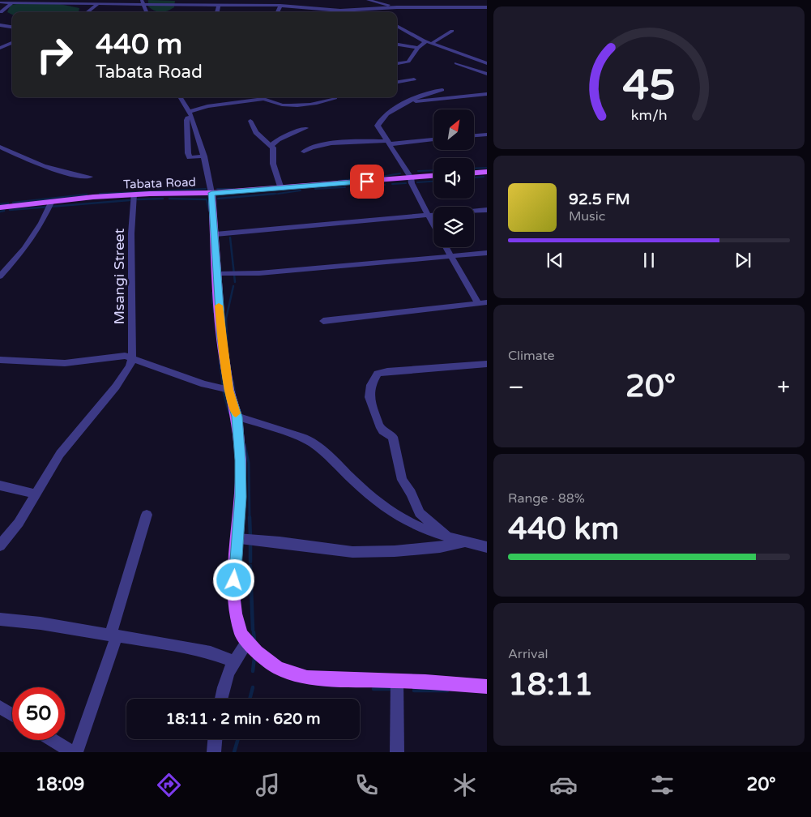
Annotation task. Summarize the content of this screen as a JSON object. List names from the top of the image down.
{
  "streets": {
    "main road": ["Tabata Road"],
    "street": ["Msangi Street"]
  },
  "crossings": [
    ["Tabata Road", "Msangi Street"]
  ],
  "north": "top right",
  "page": {
    "turn": ["440 m", "Tabata Road"],
    "song": ["92.5 FM", "Music"],
    "tile": [
      "Climate",
      ["Range · 88%", "440 km"],
      ["Arrival", "18:11"]
    ],
    "heat": ["−", "20°", "+"],
    "limit": "50",
    "trip": "18:11 · 2 min · 620 m",
    "tabs": ["18:09", "20°"],
    "gauge": ["45", "km/h"]
  }
}
